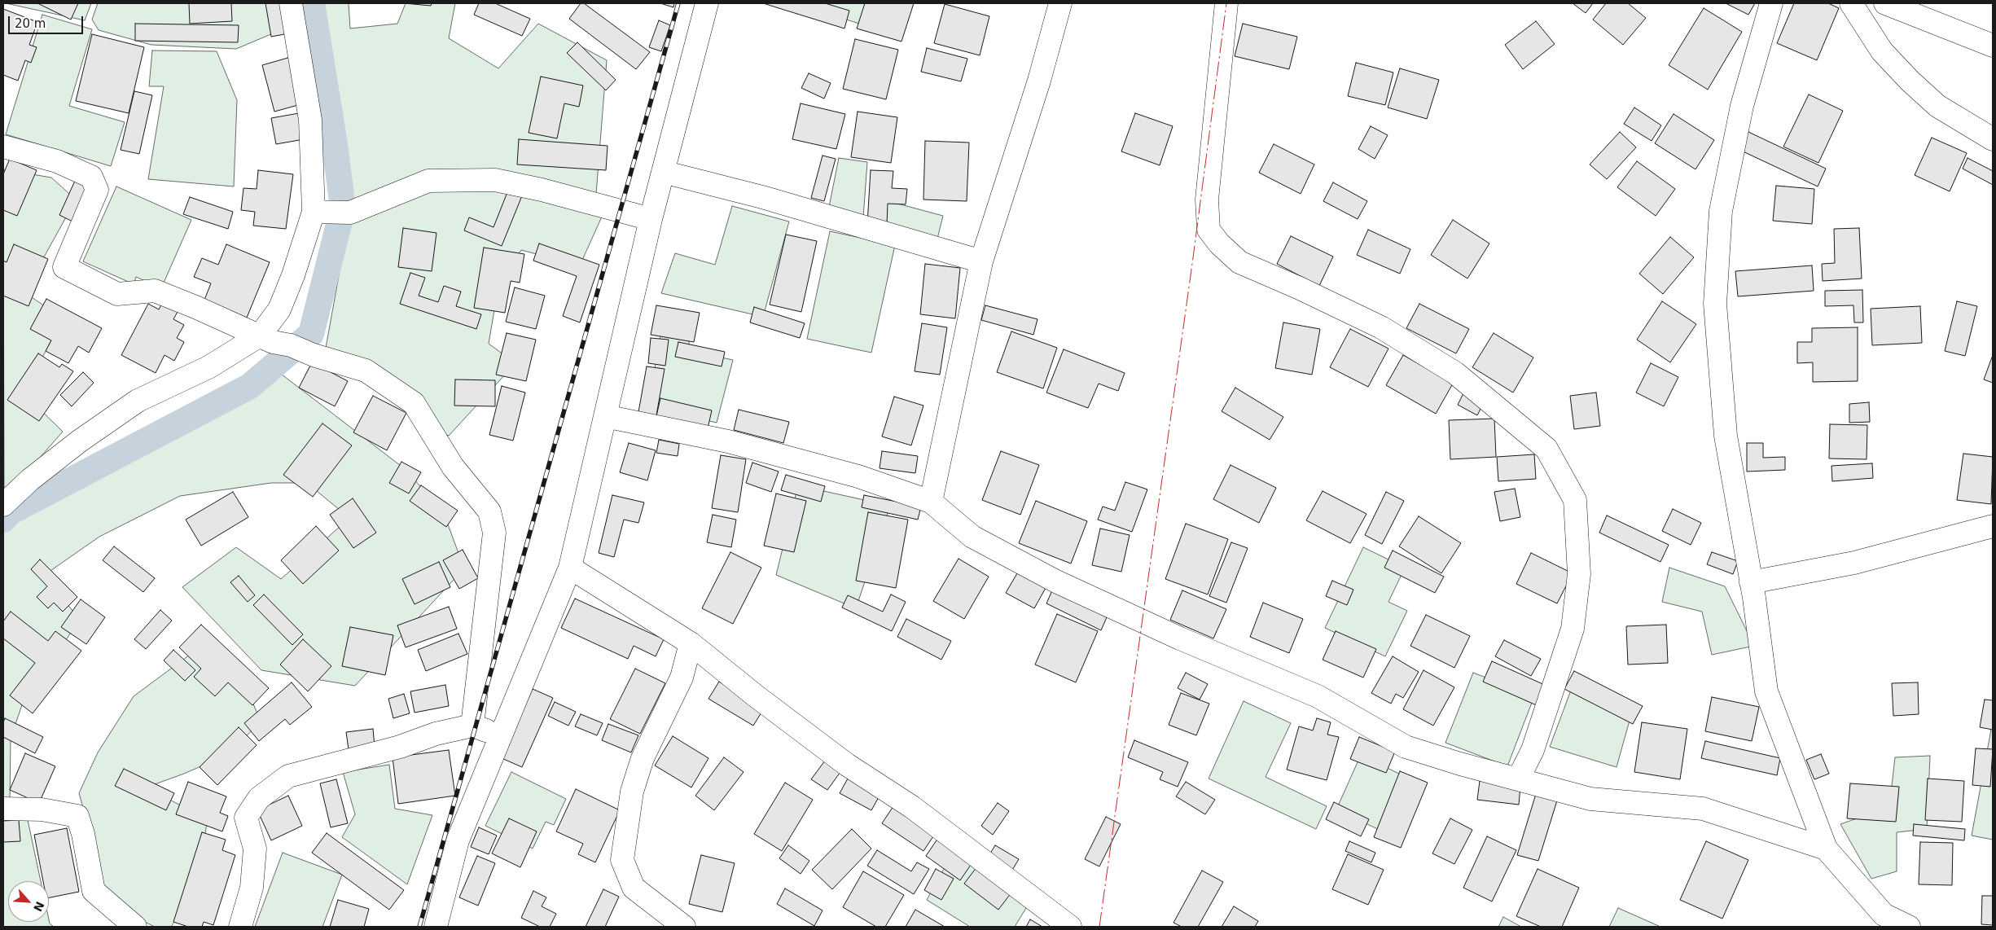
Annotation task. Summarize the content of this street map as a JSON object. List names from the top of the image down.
{
  "scale_bar": "20 m",
  "north": "bottom right"
}
